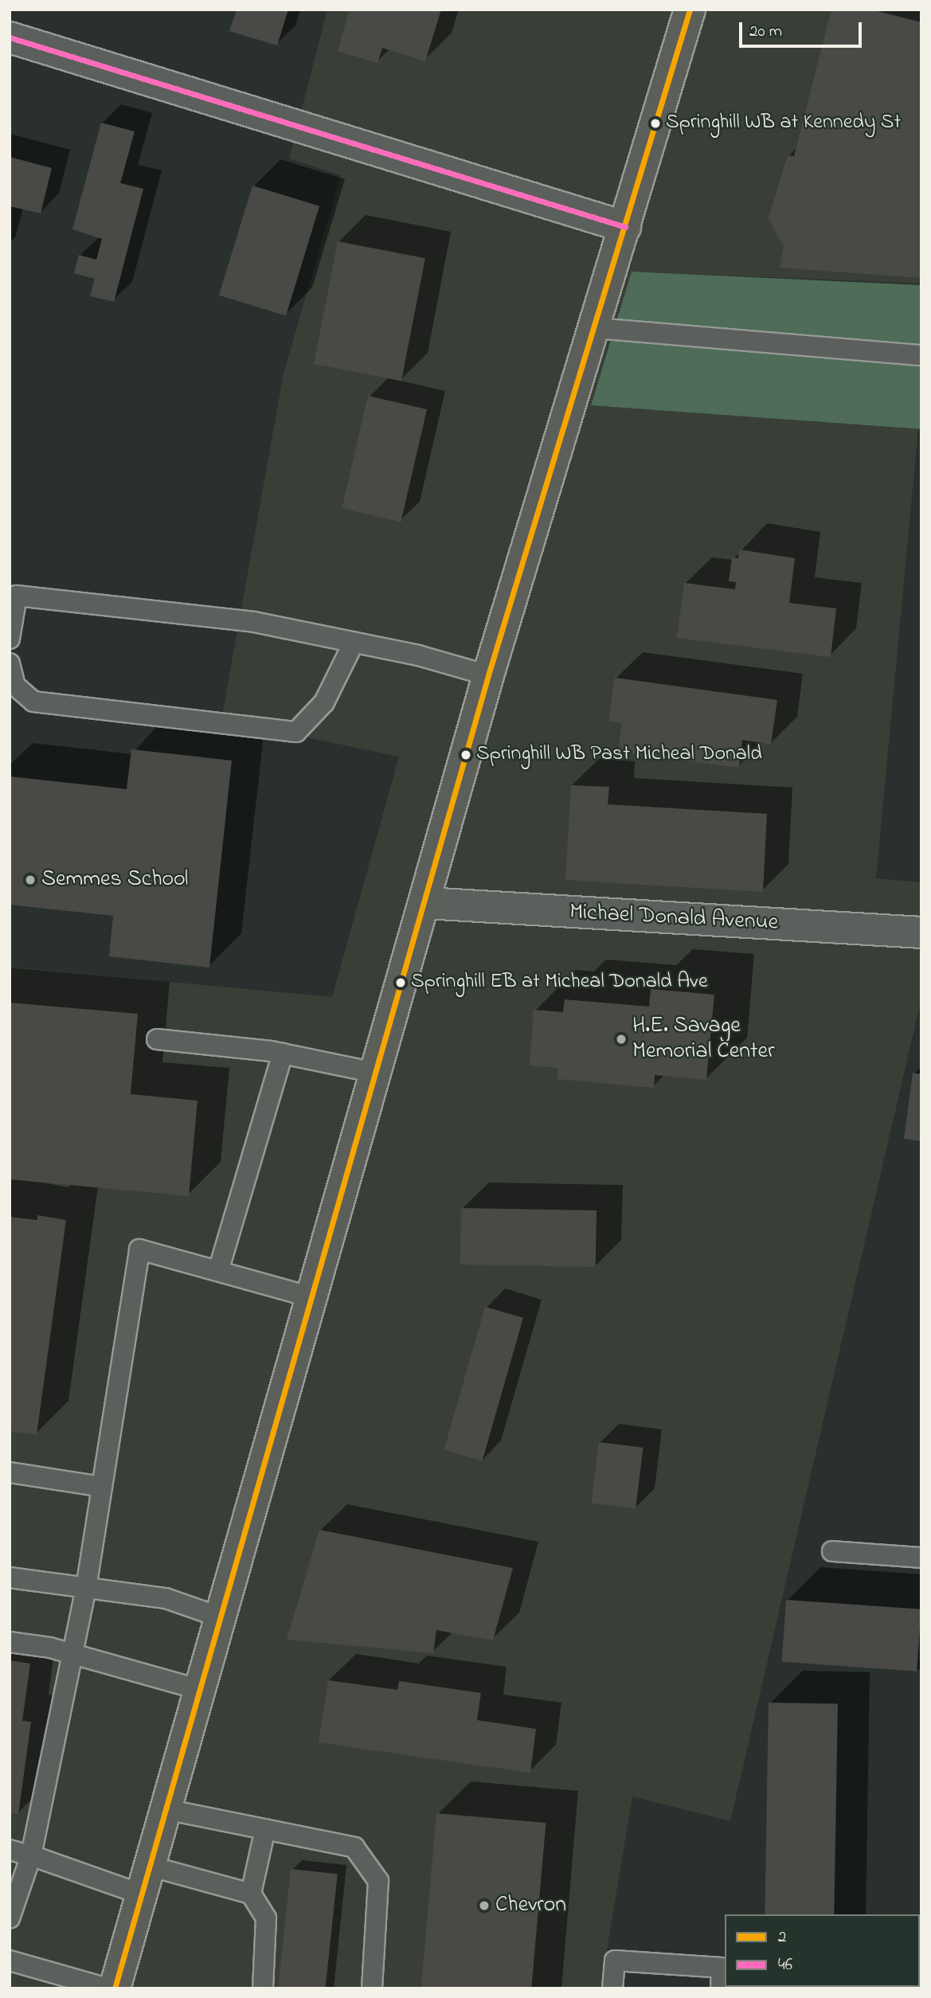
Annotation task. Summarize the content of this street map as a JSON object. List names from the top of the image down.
{
  "streets": {
    "street": ["Michael Donald Avenue"]
  },
  "places": [
    "Springhill WB at Kennedy St",
    "Springhill WB Past Micheal Donald",
    "Semmes School",
    "Springhill EB at Micheal Donald Ave",
    "H.E. Savage Memorial Center",
    "Chevron"
  ],
  "lines": ["transit line 2", "transit line 46"],
  "legend": ["2", "46"],
  "scale_bar": "20 m"
}
